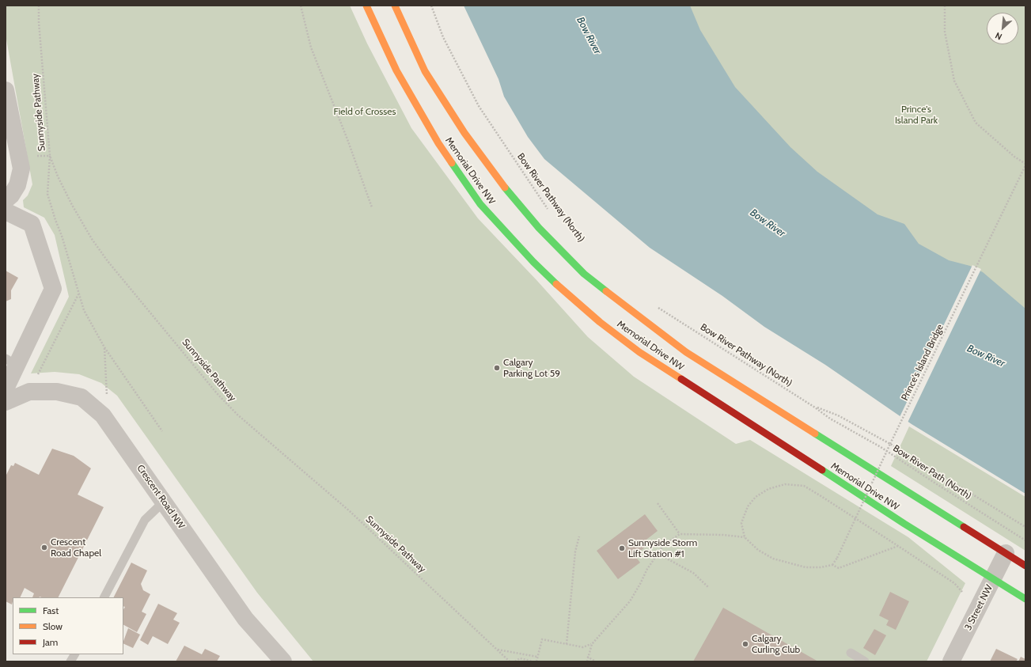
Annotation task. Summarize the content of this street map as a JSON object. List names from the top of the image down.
{
  "streets": {
    "main road": ["Memorial Drive NW"],
    "street": ["Crescent Road NW", "3 Street NW"],
    "path": [
      "Sunnyside Pathway",
      "Bow River Pathway (North)",
      "Prince's Island Bridge",
      "Bow River Path (North)"
    ]
  },
  "crossings": [
    ["Memorial Drive NW", "3 Street NW"],
    ["Bow River Pathway (North)", "Prince's Island Bridge"],
    ["Bow River Pathway (North)", "Bow River Path (North)"]
  ],
  "water": ["Bow River"],
  "parks": ["Prince's Island Park", "Field of Crosses"],
  "places": [
    "Calgary Parking Lot 59",
    "Crescent Road Chapel",
    "Sunnyside Storm Lift Station #1",
    "Calgary Curling Club"
  ],
  "legend": ["Fast", "Slow", "Jam"],
  "north": "bottom left"
}
